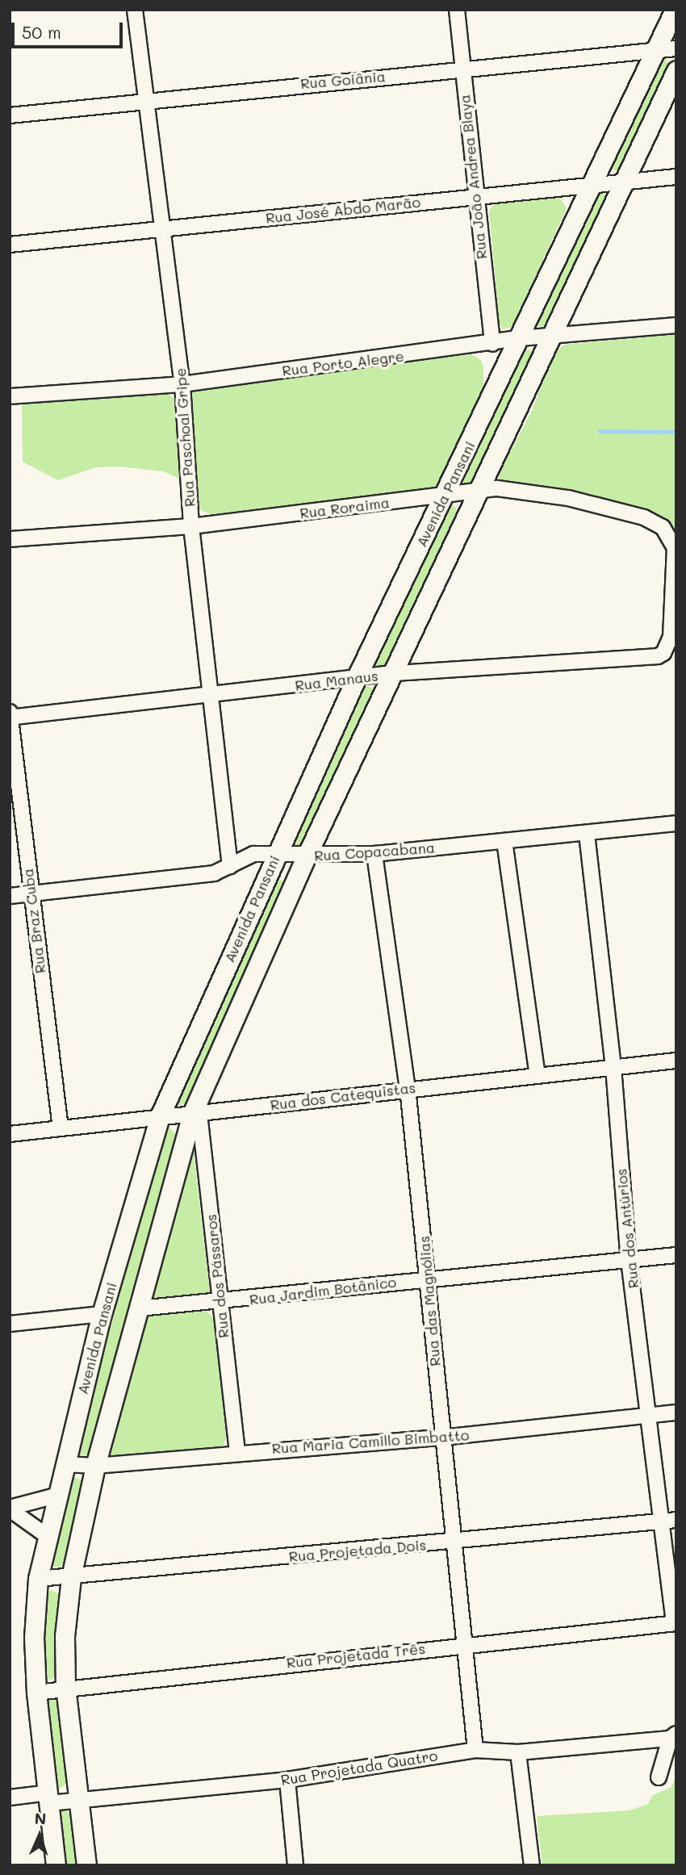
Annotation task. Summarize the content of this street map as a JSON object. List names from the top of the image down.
{
  "streets": {
    "main road": ["Avenida Pansani"],
    "street": [
      "Rua Goiânia",
      "Rua João Andrea Blaya",
      "Rua José Abdo Marão",
      "Rua Porto Alegre",
      "Rua Paschoal Gripe",
      "Rua Roraima",
      "Rua Manaus",
      "Rua Copacabana",
      "Rua Braz Cuba",
      "Rua dos Catequistas",
      "Rua dos Antùrios",
      "Rua dos Pássaros",
      "Rua Jardim Botânico",
      "Rua das Magnólias",
      "Rua Maria Camillo Bimbatto",
      "Rua Projetada Dois",
      "Rua Projetada Três",
      "Rua Projetada Quatro"
    ]
  },
  "crossings": [
    ["Rua Goiânia", "Rua João Andrea Blaya"],
    ["Rua Goiânia", "Rua Paschoal Gripe"],
    ["Rua Goiânia", "Avenida Pansani"],
    ["Rua João Andrea Blaya", "Rua José Abdo Marão"],
    ["Rua João Andrea Blaya", "Rua Porto Alegre"],
    ["Rua José Abdo Marão", "Rua Paschoal Gripe"],
    ["Rua José Abdo Marão", "Avenida Pansani"],
    ["Rua Porto Alegre", "Rua Paschoal Gripe"],
    ["Rua Porto Alegre", "Avenida Pansani"],
    ["Rua Paschoal Gripe", "Rua Roraima"],
    ["Rua Paschoal Gripe", "Rua Manaus"],
    ["Rua Paschoal Gripe", "Rua Copacabana"],
    ["Avenida Pansani", "Rua Roraima"],
    ["Avenida Pansani", "Rua Manaus"],
    ["Avenida Pansani", "Rua Copacabana"],
    ["Avenida Pansani", "Rua dos Catequistas"],
    ["Avenida Pansani", "Rua dos Pássaros"],
    ["Avenida Pansani", "Rua Jardim Botânico"],
    ["Avenida Pansani", "Rua Maria Camillo Bimbatto"],
    ["Avenida Pansani", "Rua Projetada Dois"],
    ["Avenida Pansani", "Rua Projetada Três"],
    ["Avenida Pansani", "Rua Projetada Quatro"],
    ["Rua Roraima", "Rua Manaus"],
    ["Rua Manaus", "Rua Braz Cuba"],
    ["Rua Copacabana", "Rua Braz Cuba"],
    ["Rua Copacabana", "Rua dos Antùrios"],
    ["Rua Copacabana", "Rua das Magnólias"],
    ["Rua Braz Cuba", "Rua dos Catequistas"],
    ["Rua dos Catequistas", "Rua dos Antùrios"],
    ["Rua dos Catequistas", "Rua dos Pássaros"],
    ["Rua dos Catequistas", "Rua das Magnólias"],
    ["Rua dos Antùrios", "Rua Jardim Botânico"],
    ["Rua dos Antùrios", "Rua Maria Camillo Bimbatto"],
    ["Rua dos Antùrios", "Rua Projetada Dois"],
    ["Rua dos Antùrios", "Rua Projetada Três"],
    ["Rua dos Pássaros", "Rua Jardim Botânico"],
    ["Rua dos Pássaros", "Rua Maria Camillo Bimbatto"],
    ["Rua Jardim Botânico", "Rua das Magnólias"],
    ["Rua das Magnólias", "Rua Maria Camillo Bimbatto"],
    ["Rua das Magnólias", "Rua Projetada Dois"],
    ["Rua das Magnólias", "Rua Projetada Três"],
    ["Rua das Magnólias", "Rua Projetada Quatro"]
  ],
  "scale_bar": "50 m",
  "north": "top"
}
